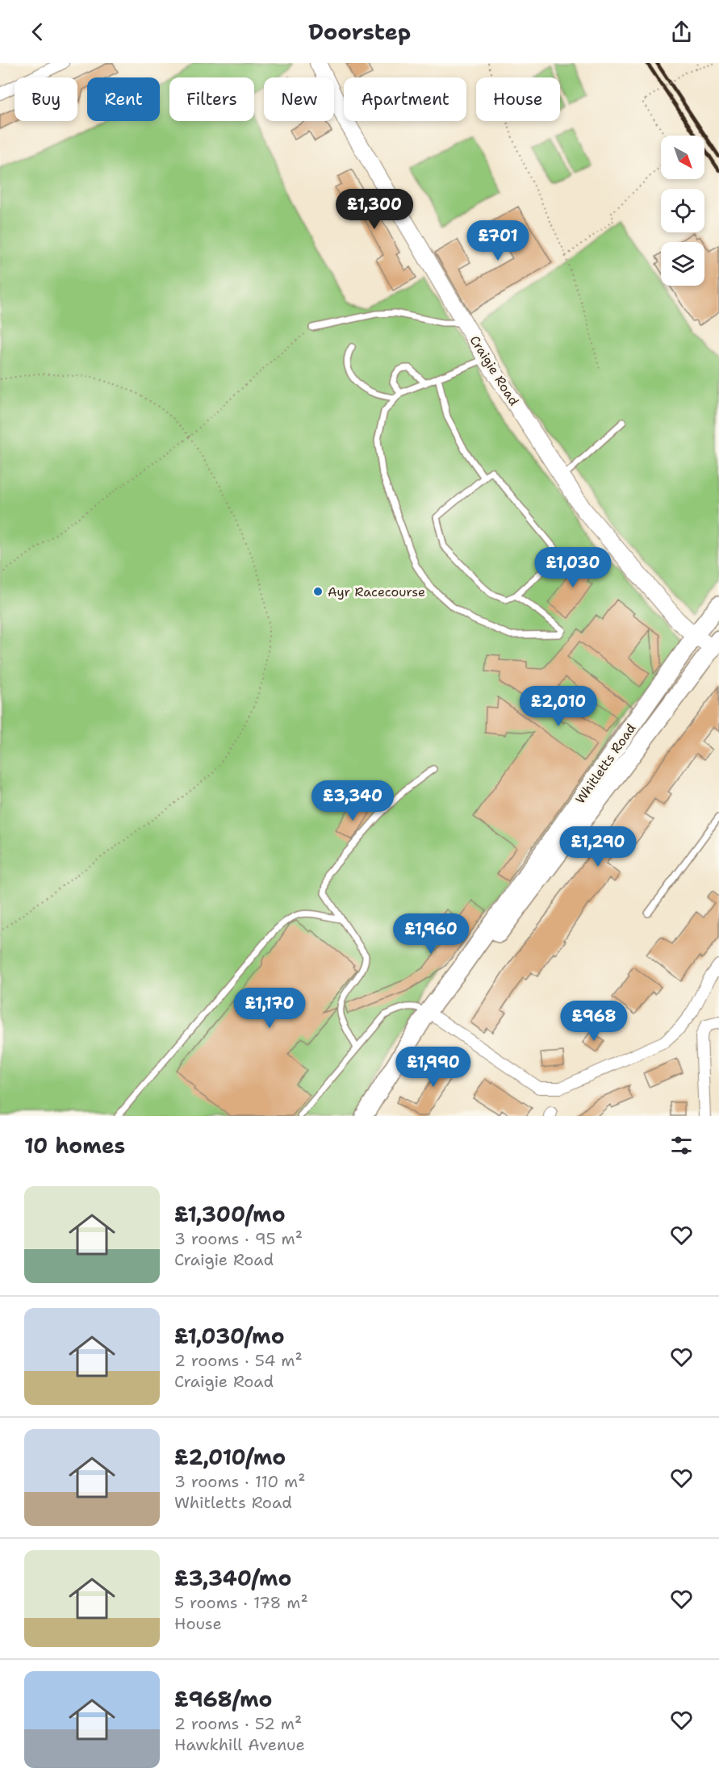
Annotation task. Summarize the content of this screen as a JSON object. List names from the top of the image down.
{
  "streets": {
    "main road": ["Craigie Road", "Whitletts Road"]
  },
  "crossings": [
    ["Craigie Road", "Whitletts Road"]
  ],
  "places": ["Ayr Racecourse"],
  "north": "bottom right",
  "page": {
    "header": "Doorstep",
    "chip": [
      "Buy",
      "Rent",
      "Filters",
      "New",
      "Apartment",
      "House"
    ],
    "price": [
      "£1,300",
      "£701",
      "£1,030",
      "£2,010",
      "£3,340",
      "£1,290",
      "£1,960",
      "£1,170",
      "£968",
      "£1,990"
    ],
    "heading": "10 homes",
    "list": [
      {
        "name": "£1,300/mo",
        "note": "3 rooms · 95 m² · Craigie Road"
      },
      {
        "name": "£1,030/mo",
        "note": "2 rooms · 54 m² · Craigie Road"
      },
      {
        "name": "£2,010/mo",
        "note": "3 rooms · 110 m² · Whitletts Road"
      },
      {
        "name": "£3,340/mo",
        "note": "5 rooms · 178 m² · House"
      },
      {
        "name": "£968/mo",
        "note": "2 rooms · 52 m² · Hawkhill Avenue"
      }
    ]
  }
}
